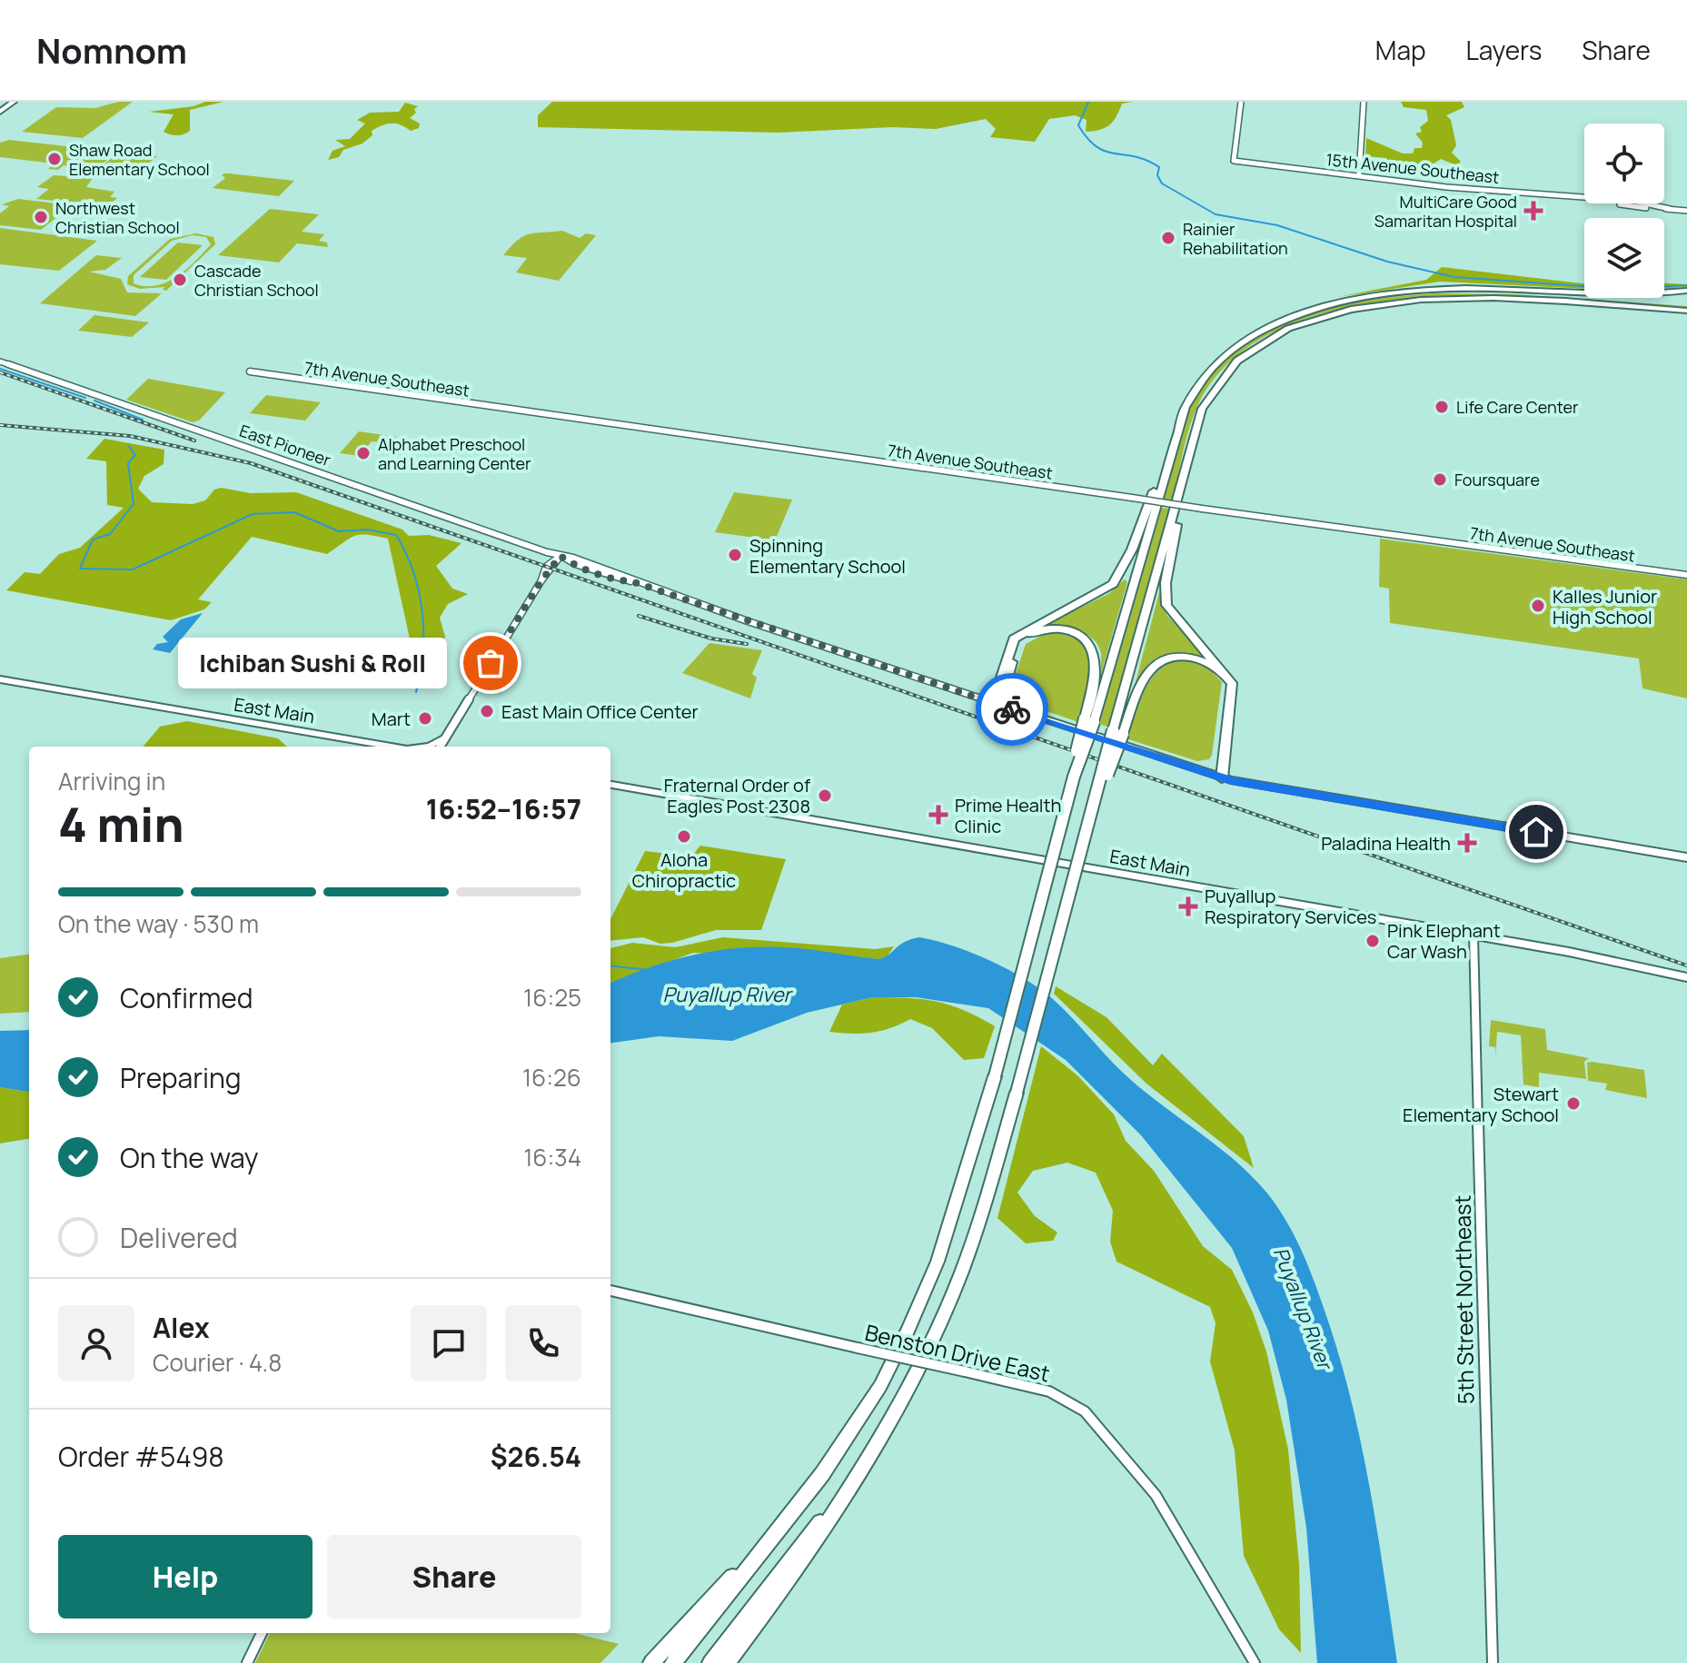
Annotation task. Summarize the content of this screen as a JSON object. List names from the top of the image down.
{
  "streets": {
    "main road": ["East Pioneer", "East Main"],
    "street": [
      "15th Avenue Southeast",
      "7th Avenue Southeast",
      "5th Street Northeast",
      "Benston Drive East"
    ]
  },
  "crossings": [
    ["East Main", "5th Street Northeast"]
  ],
  "water": ["Puyallup River"],
  "places": {
    "other": [
      "Shaw Road Elementary School",
      "Northwest Christian School",
      "Rainier Rehabilitation",
      "Cascade Christian School",
      "Life Care Center",
      "Alphabet Preschool and Learning Center",
      "Foursquare",
      "Spinning Elementary School",
      "Kalles Junior High School",
      "Ichiban Sushi & Roll",
      "East Main Office Center",
      "Mart",
      "Fraternal Order of Eagles Post 2308",
      "Aloha Chiropractic",
      "Pink Elephant Car Wash",
      "Stewart Elementary School"
    ],
    "health": [
      "MultiCare Good Samaritan Hospital",
      "Prime Health Clinic",
      "Paladina Health",
      "Puyallup Respiratory Services"
    ]
  },
  "page": {
    "header": "Nomnom",
    "nav": ["Map", "Layers", "Share"],
    "bubble": "Ichiban Sushi & Roll",
    "heading": ["4 min", "Arriving in", "16:52–16:57"],
    "panel": [
      "Alex",
      "Courier · 4.8",
      "Order #5498",
      "$26.54"
    ],
    "bar": "On the way · 530 m",
    "list": [
      ["Confirmed", "16:25"],
      ["Preparing", "16:26"],
      ["On the way", "16:34"],
      "Delivered"
    ],
    "buttons": ["Help", "Share"]
  }
}
